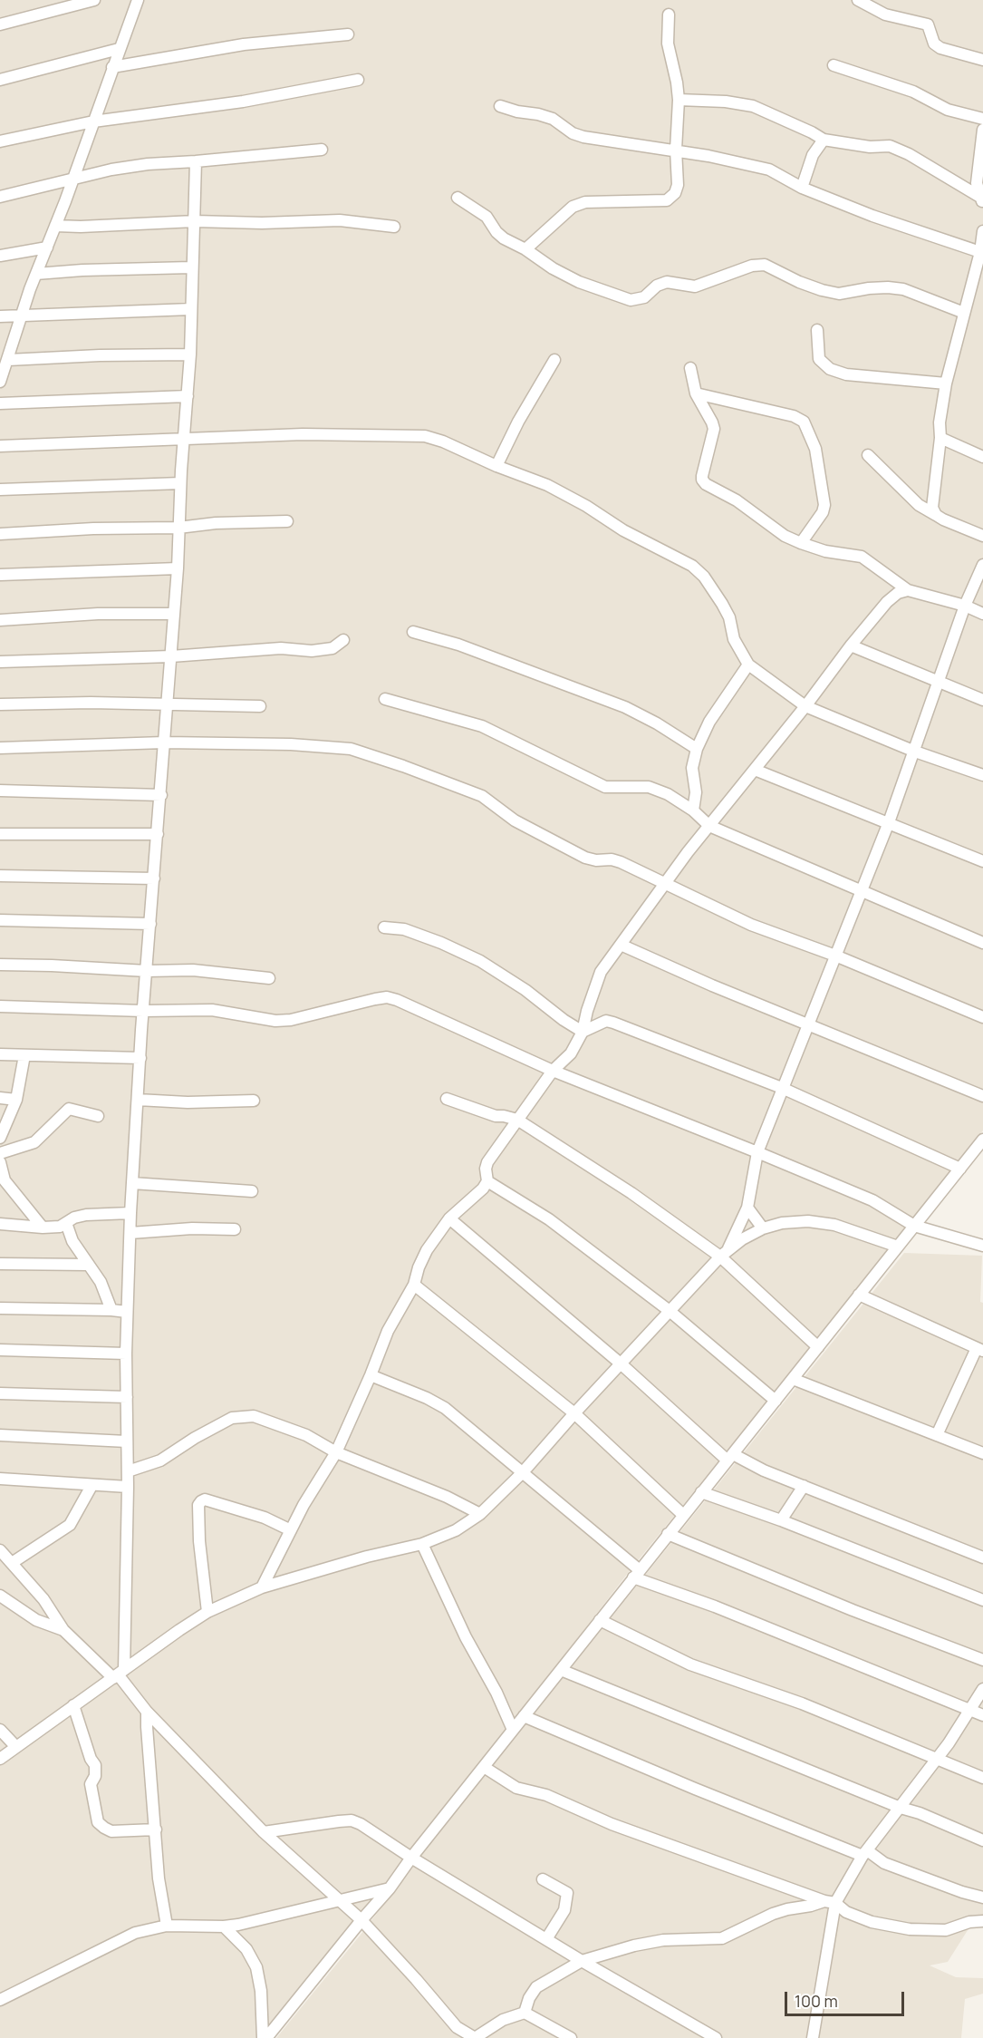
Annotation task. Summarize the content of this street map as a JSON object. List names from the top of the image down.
{
  "scale_bar": "100 m"
}
